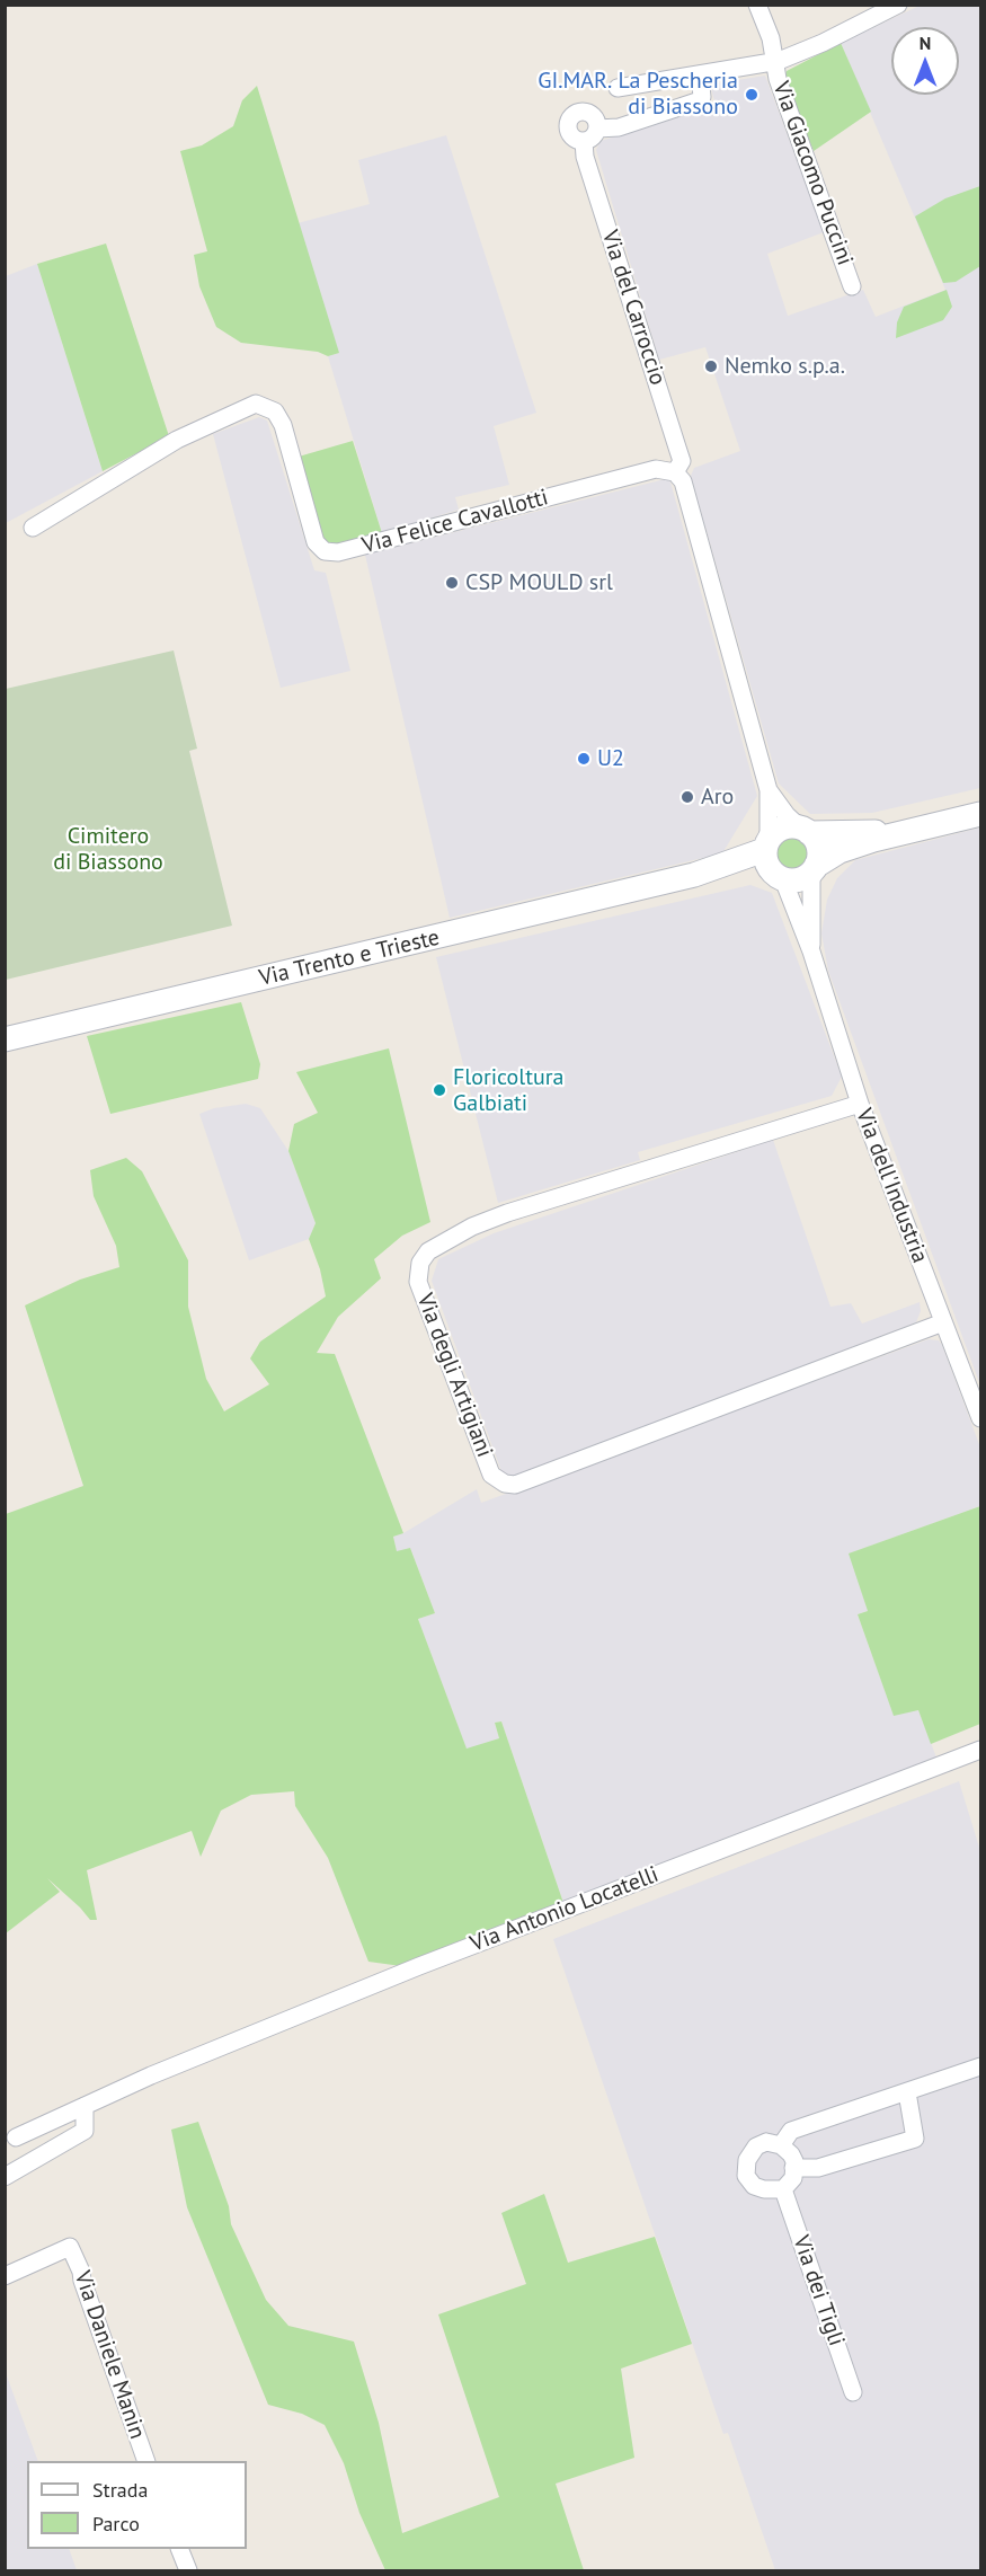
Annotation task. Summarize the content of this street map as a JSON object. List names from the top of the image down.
{
  "streets": {
    "street": [
      "Via Giacomo Puccini",
      "Via del Carroccio",
      "Via Felice Cavallotti",
      "Via Trento e Trieste",
      "Via dell'Industria",
      "Via degli Artigiani",
      "Via Antonio Locatelli",
      "Via dei Tigli",
      "Via Daniele Manin"
    ]
  },
  "crossings": [
    ["Via del Carroccio", "Via Felice Cavallotti"],
    ["Via Trento e Trieste", "Via dell'Industria"],
    ["Via dell'Industria", "Via degli Artigiani"]
  ],
  "parks": ["Cimitero di Biassono"],
  "places": [
    "GI.MAR. La Pescheria di Biassono",
    "Nemko s.p.a.",
    "CSP MOULD srl",
    "U2",
    "Aro",
    "Floricoltura Galbiati"
  ],
  "legend": ["Strada", "Parco"],
  "north": "top"
}
